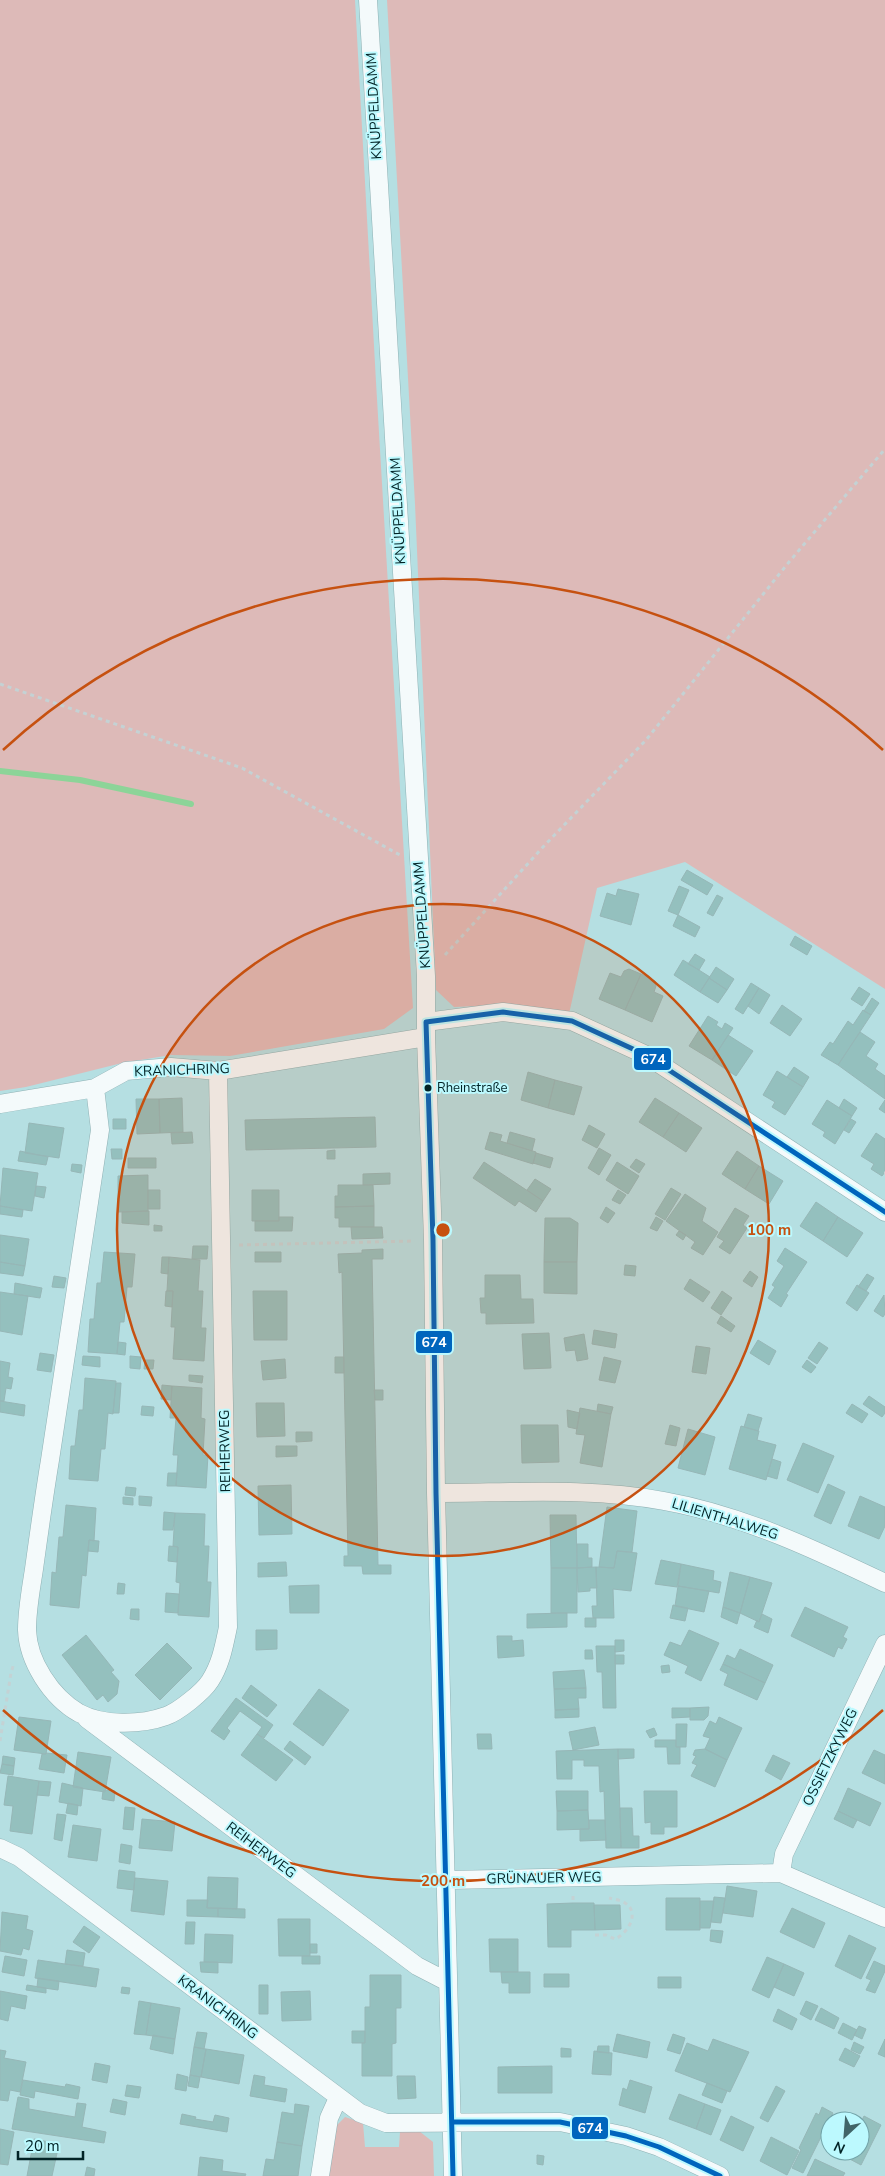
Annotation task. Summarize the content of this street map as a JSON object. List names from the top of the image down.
{
  "streets": {
    "street": [
      "KNÜPPELDAMM",
      "KRANICHRING",
      "REIHERWEG",
      "LILIENTHALWEG",
      "OSSIETZKYWEG",
      "GRÜNAUER WEG"
    ]
  },
  "crossings": [
    ["KNÜPPELDAMM", "KRANICHRING"],
    ["KRANICHRING", "REIHERWEG"],
    ["OSSIETZKYWEG", "GRÜNAUER WEG"]
  ],
  "places": ["Rheinstraße"],
  "lines": ["transit line 674"],
  "scale_bar": "20 m",
  "north": "bottom left",
  "rings": ["100 m", "200 m"]
}
